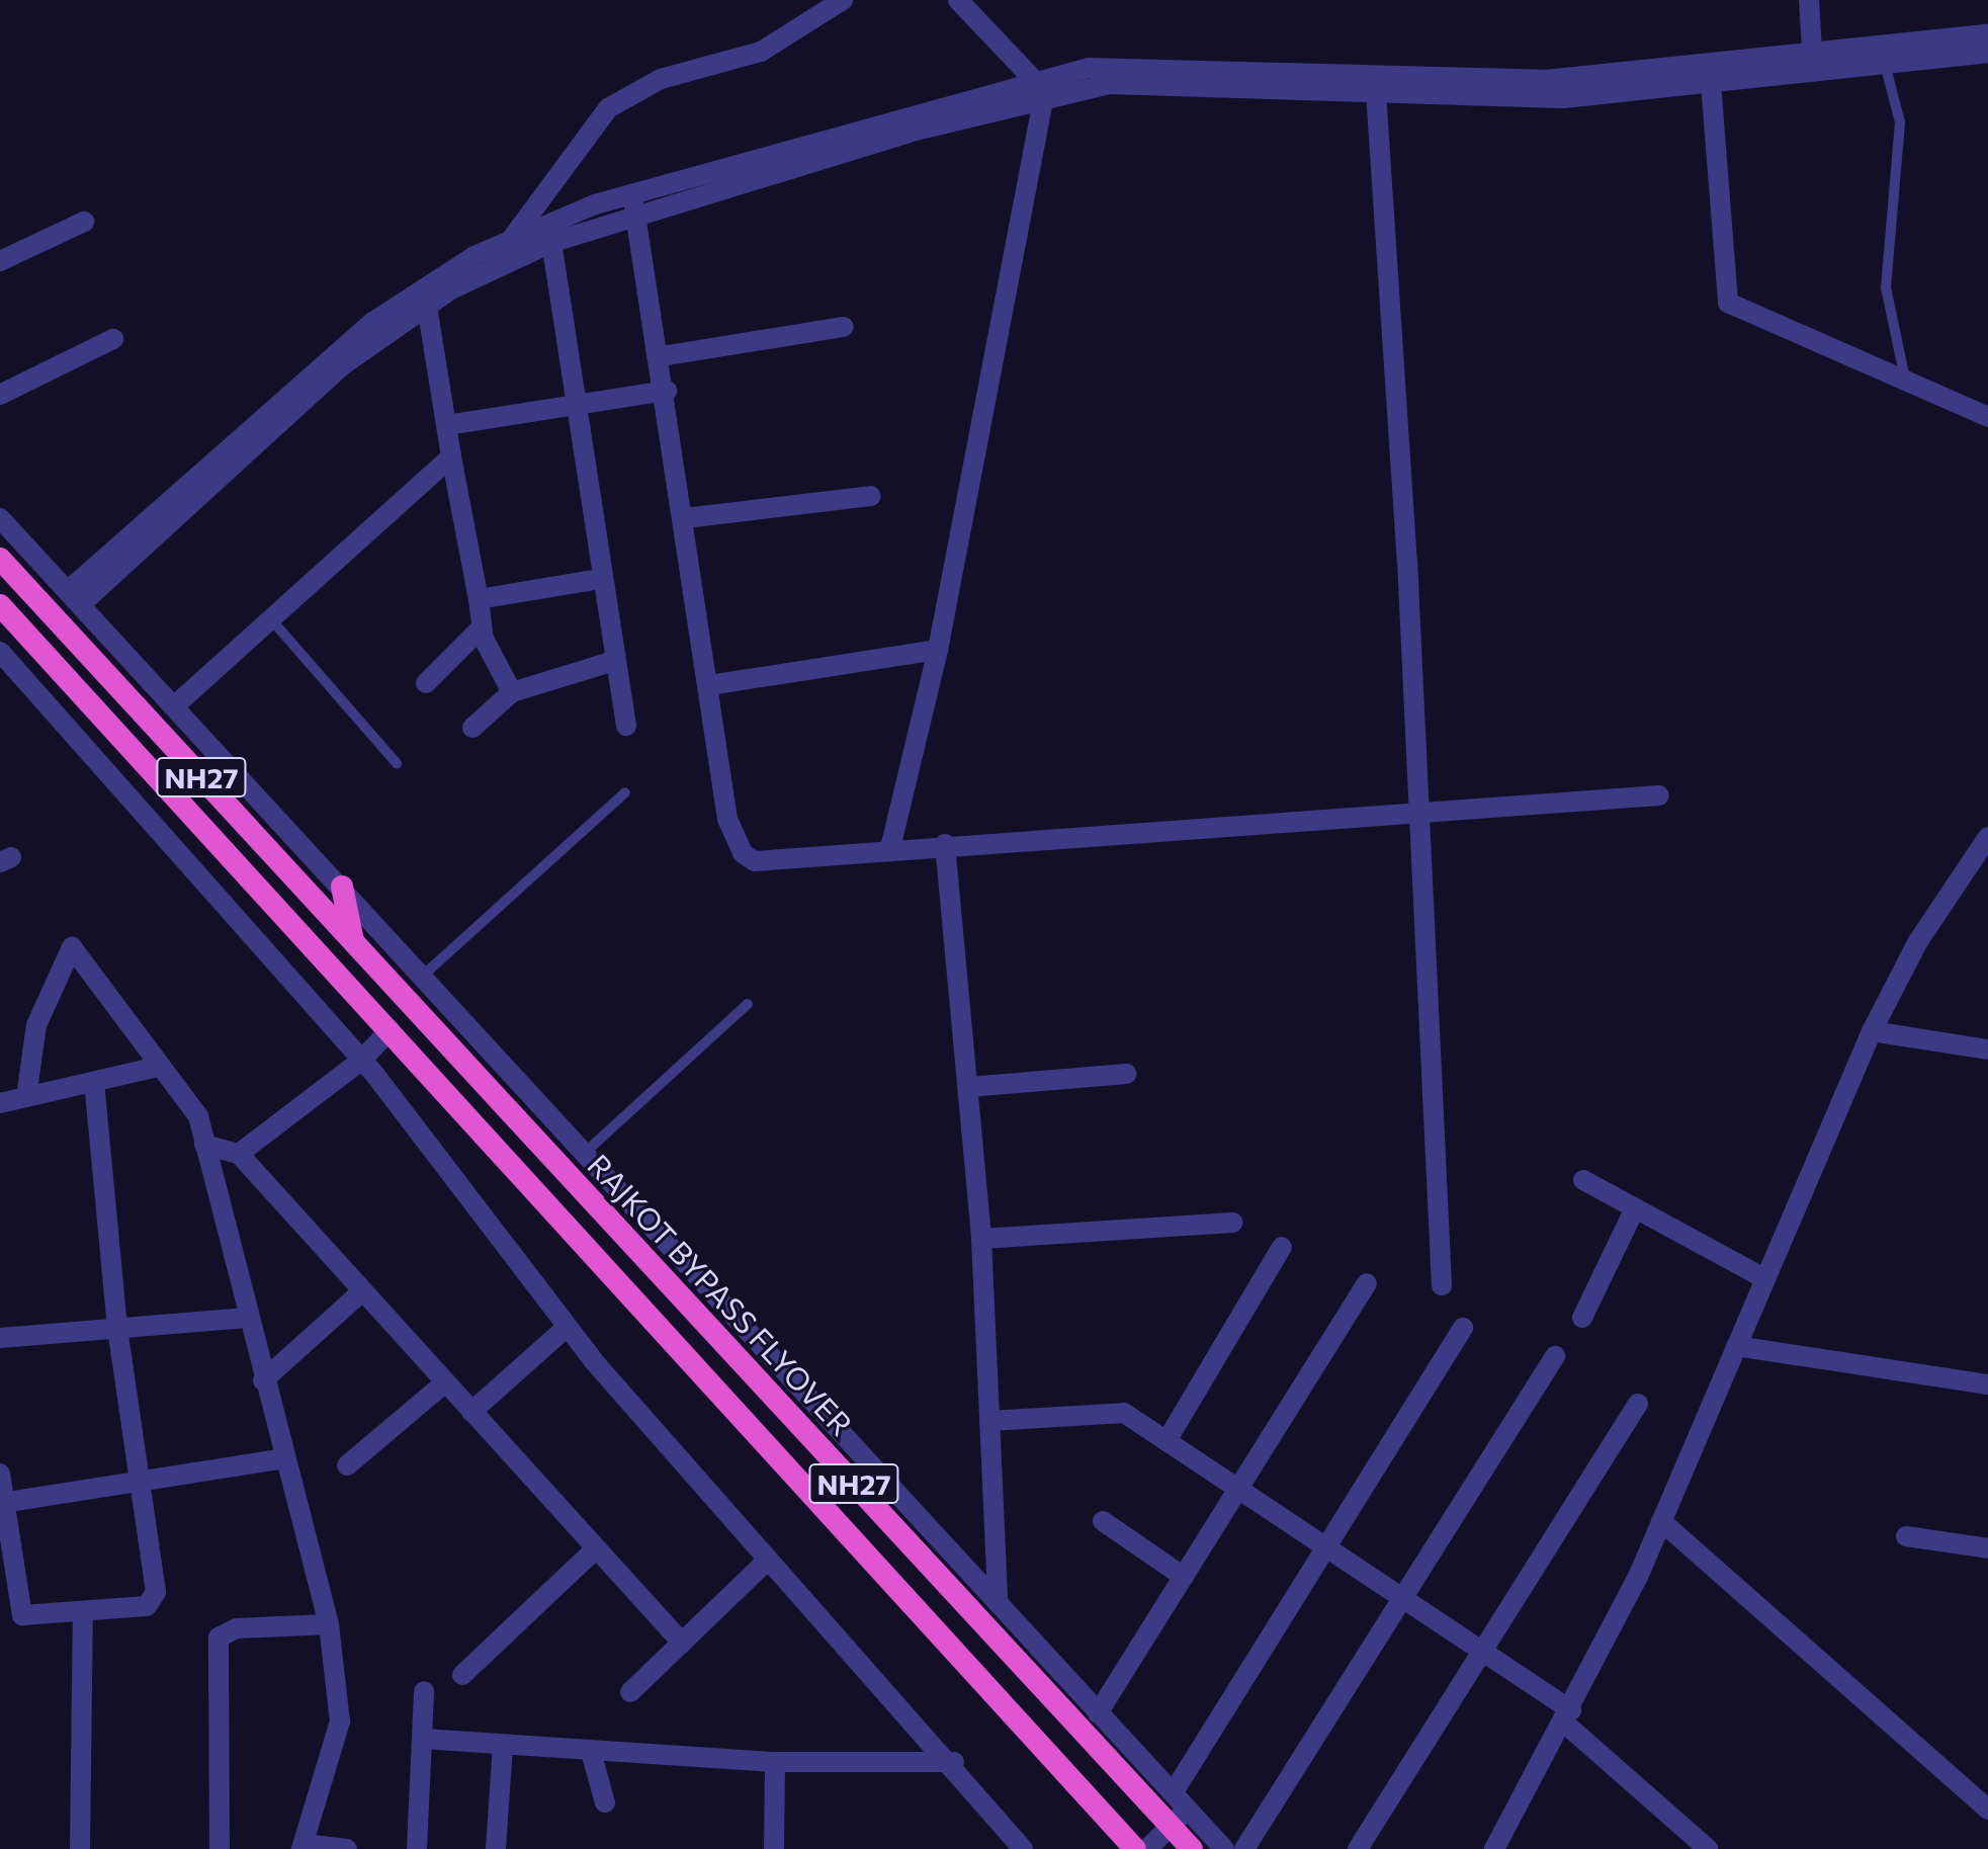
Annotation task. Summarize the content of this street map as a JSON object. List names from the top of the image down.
{
  "streets": {
    "highway": ["NH27", "RAJKOT BYPASS FLYOVER"]
  },
  "crossings": [
    ["NH27", "RAJKOT BYPASS FLYOVER"]
  ]
}
